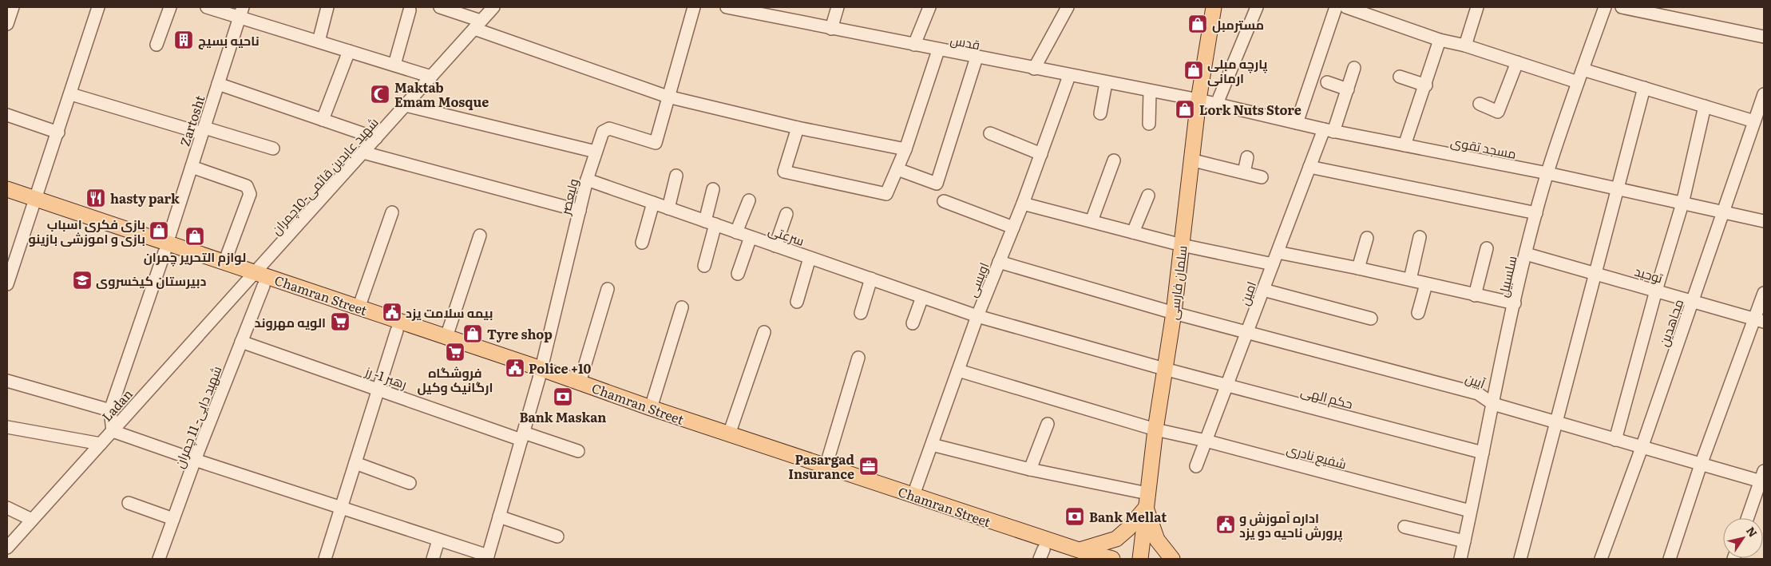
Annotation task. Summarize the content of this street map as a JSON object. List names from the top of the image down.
{
  "streets": {
    "main road": ["سلمان فارسی", "Chamran Street"],
    "street": [
      "قدس",
      "Zartosht",
      "مسجد تقوی",
      "شهید عابدین قائمی-10چمران",
      "ولیعصر",
      "سرعتی",
      "توحید",
      "سلسبیل",
      "اویسی",
      "امین",
      "مجاهدین",
      "رهبر 1- رز",
      "آیین",
      "حکم الهی",
      "Ladan",
      "شهید دایی- 11 چمران",
      "شفیع نادری"
    ]
  },
  "crossings": [
    ["قدس", "مسجد تقوی"],
    ["قدس", "اویسی"],
    ["قدس", "سلمان فارسی"],
    ["Zartosht", "Chamran Street"],
    ["مسجد تقوی", "سلسبیل"],
    ["مسجد تقوی", "سلمان فارسی"],
    ["مسجد تقوی", "امین"],
    ["مسجد تقوی", "مجاهدین"],
    ["شهید عابدین قائمی-10چمران", "Chamran Street"],
    ["شهید عابدین قائمی-10چمران", "Ladan"],
    ["ولیعصر", "سرعتی"],
    ["ولیعصر", "Chamran Street"],
    ["ولیعصر", "رهبر 1- رز"],
    ["سرعتی", "اویسی"],
    ["سرعتی", "سلمان فارسی"],
    ["سرعتی", "حکم الهی"],
    ["توحید", "سلسبیل"],
    ["توحید", "مجاهدین"],
    ["سلسبیل", "آیین"],
    ["سلسبیل", "حکم الهی"],
    ["سلسبیل", "شفیع نادری"],
    ["اویسی", "Chamran Street"],
    ["اویسی", "آیین"],
    ["اویسی", "شفیع نادری"],
    ["سلمان فارسی", "آیین"],
    ["سلمان فارسی", "حکم الهی"],
    ["سلمان فارسی", "شفیع نادری"],
    ["امین", "آیین"],
    ["امین", "حکم الهی"],
    ["امین", "شفیع نادری"],
    ["Chamran Street", "Ladan"],
    ["Chamran Street", "شهید دایی- 11 چمران"],
    ["مجاهدین", "آیین"],
    ["رهبر 1- رز", "شهید دایی- 11 چمران"]
  ],
  "places": {
    "shop": [
      "مسترمبل",
      "پارچه مبلی ارمانی",
      "Lork Nuts Store",
      "بازی فکری اسباب بازی و اموزشی بازینو",
      "لوازم التحریر چمران",
      "Tyre shop"
    ],
    "building": ["ناحیه بسیج"],
    "mosque": ["Maktab Emam Mosque"],
    "restaurant": ["hasty park"],
    "school or university": ["دبیرستان کیخسروی"],
    "public building": ["بيمه سلامت يزد", "Police +10", "اداره آموزش و پرورش ناحیه دو یزد"],
    "supermarket": ["الویه مهروند", "فروشگاه ارگانیک وکیل"],
    "bank": ["Bank Maskan", "Bank Mellat"],
    "office": ["Pasargad Insurance"]
  },
  "north": "top right"
}
